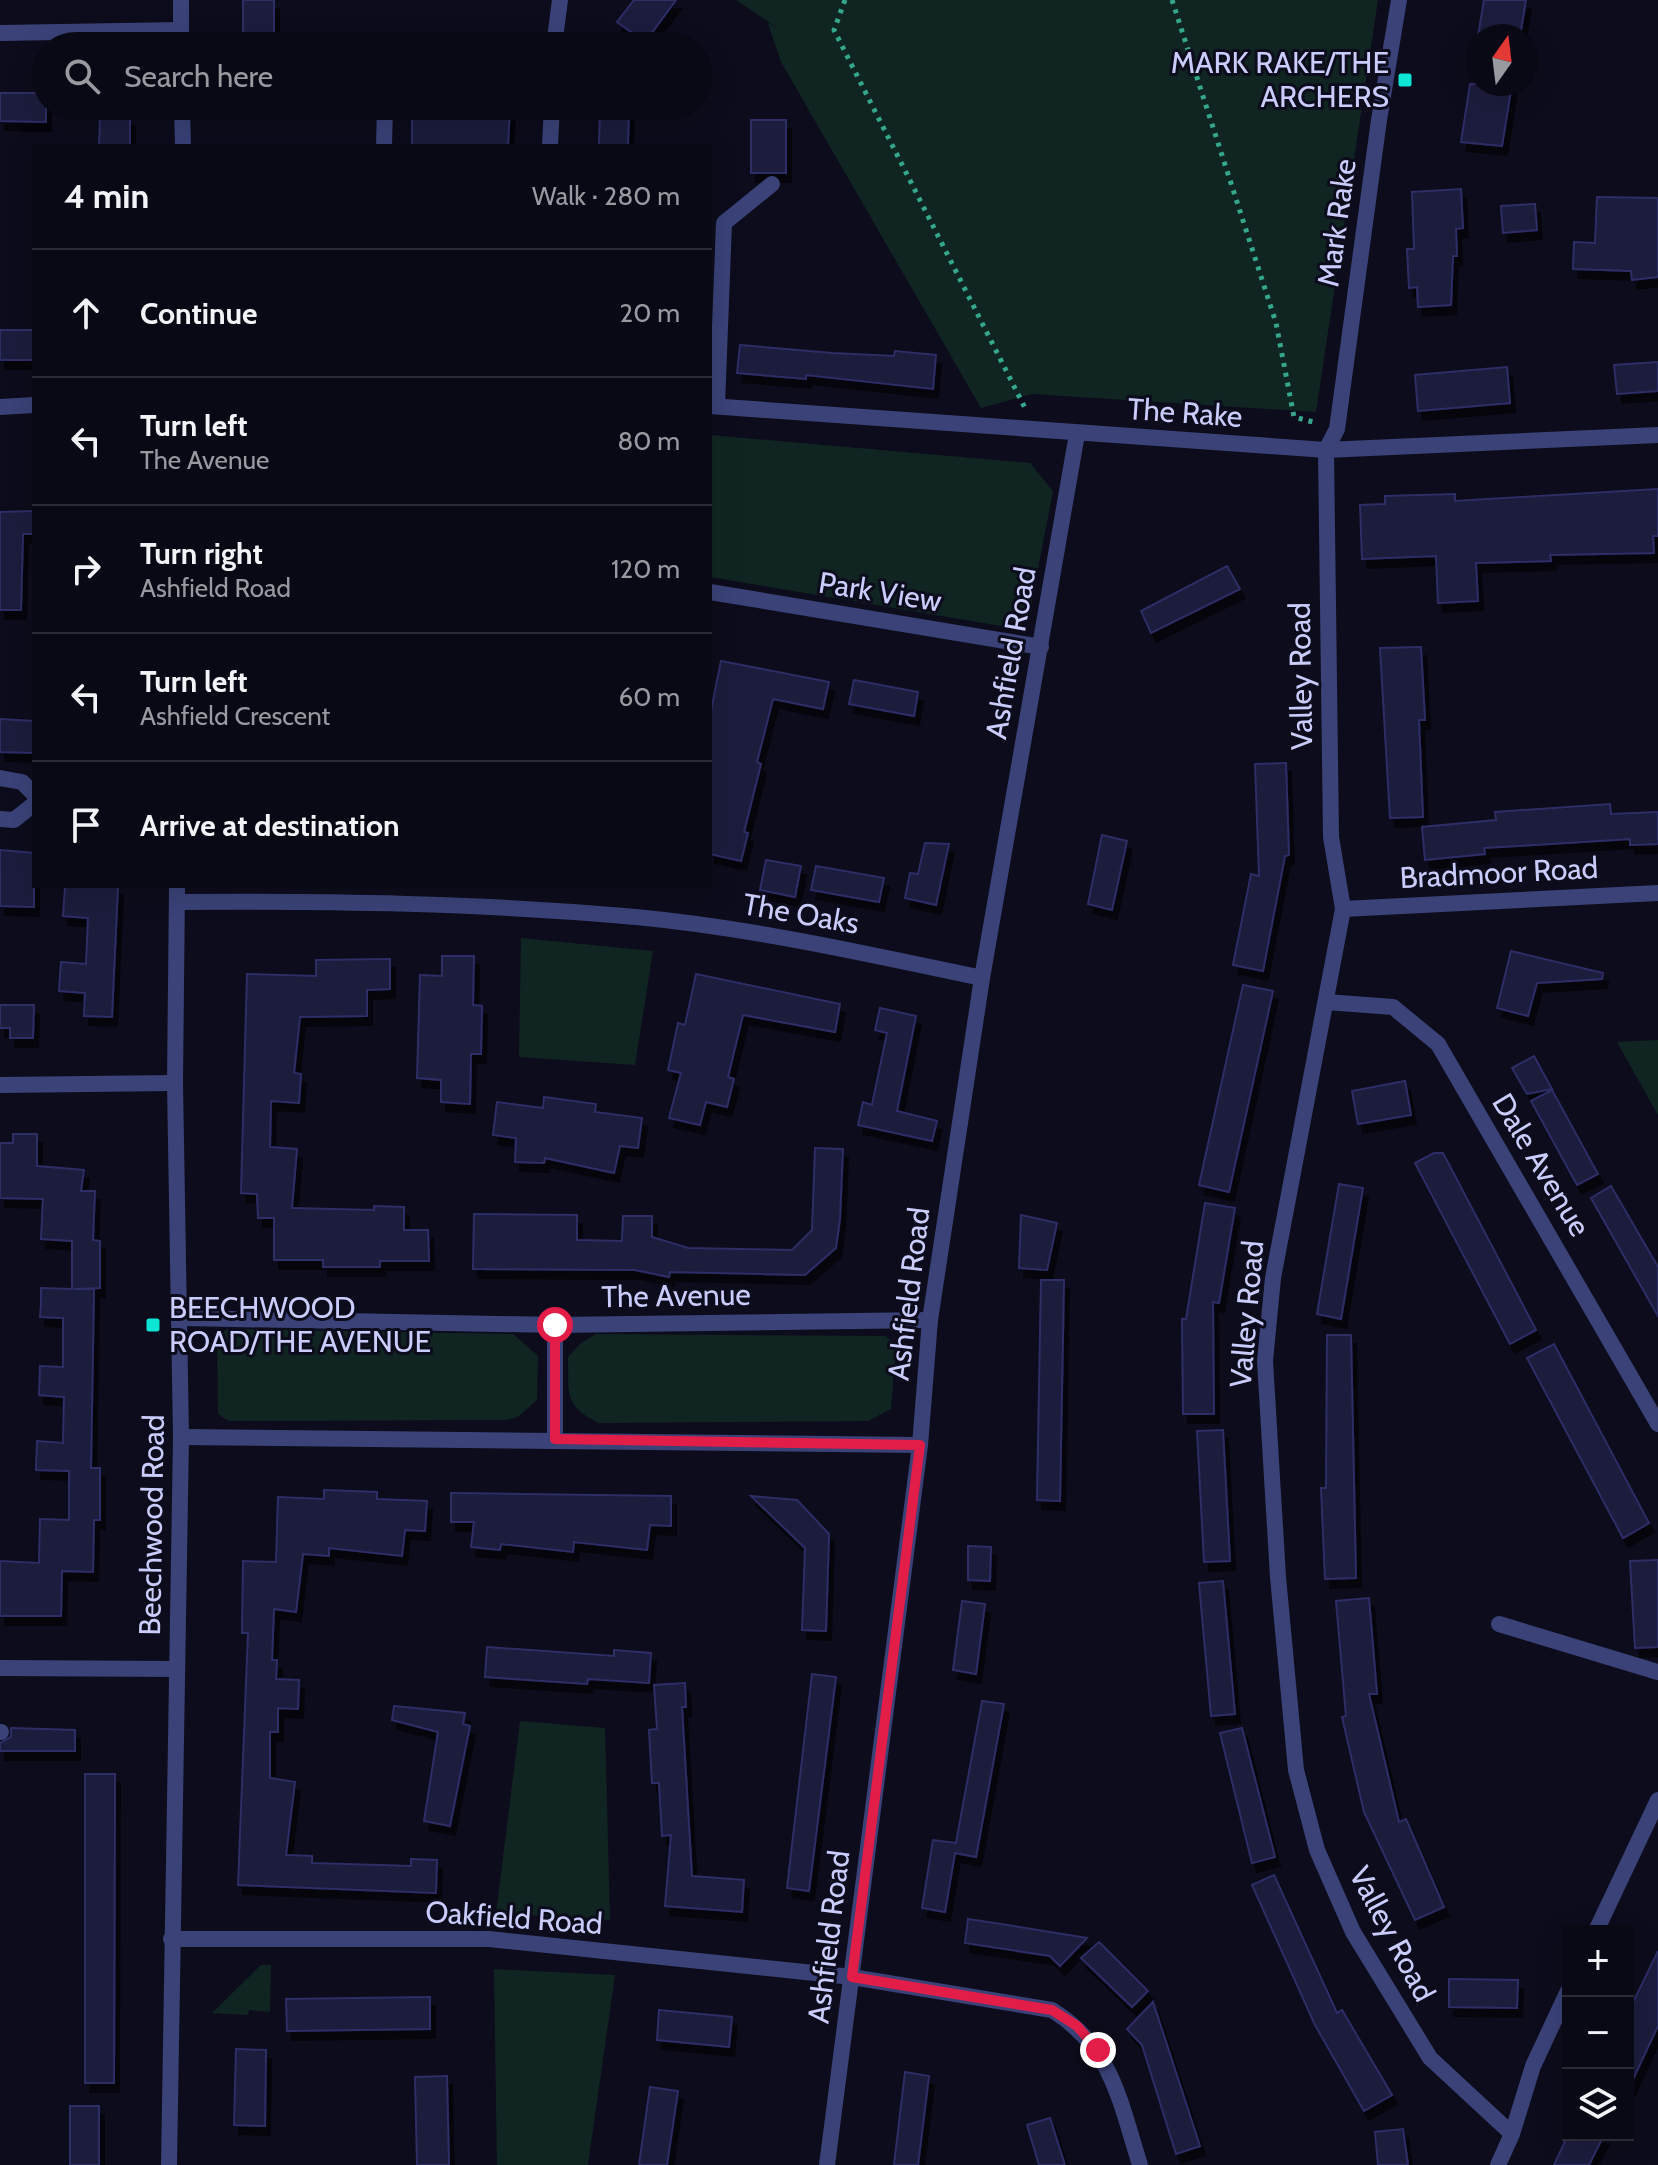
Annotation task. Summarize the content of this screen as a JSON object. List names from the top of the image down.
{
  "streets": {
    "street": [
      "Mark Rake",
      "The Rake",
      "Park View",
      "Ashfield Road",
      "Valley Road",
      "Bradmoor Road",
      "The Oaks",
      "Dale Avenue",
      "The Avenue",
      "Beechwood Road",
      "Oakfield Road"
    ]
  },
  "crossings": [
    ["Mark Rake", "The Rake"],
    ["Mark Rake", "Valley Road"],
    ["The Rake", "Ashfield Road"],
    ["The Rake", "Valley Road"],
    ["Park View", "Ashfield Road"],
    ["Ashfield Road", "The Oaks"],
    ["Ashfield Road", "The Avenue"],
    ["Ashfield Road", "Oakfield Road"],
    ["Valley Road", "Bradmoor Road"],
    ["Valley Road", "Dale Avenue"],
    ["The Oaks", "Beechwood Road"],
    ["The Avenue", "Beechwood Road"],
    ["Beechwood Road", "Oakfield Road"]
  ],
  "places": {
    "transit": ["MARK RAKE/THE ARCHERS", "BEECHWOOD ROAD/THE AVENUE"]
  },
  "north": "top",
  "page": {
    "search": "Search here",
    "heading": ["4 min", "Walk · 280 m"],
    "list": [
      ["Continue", "20 m"],
      ["Turn left", "The Avenue", "80 m"],
      ["Turn right", "Ashfield Road", "120 m"],
      ["Turn left", "Ashfield Crescent", "60 m"],
      "Arrive at destination"
    ],
    "map_buttons": ["+", "−"]
  }
}
